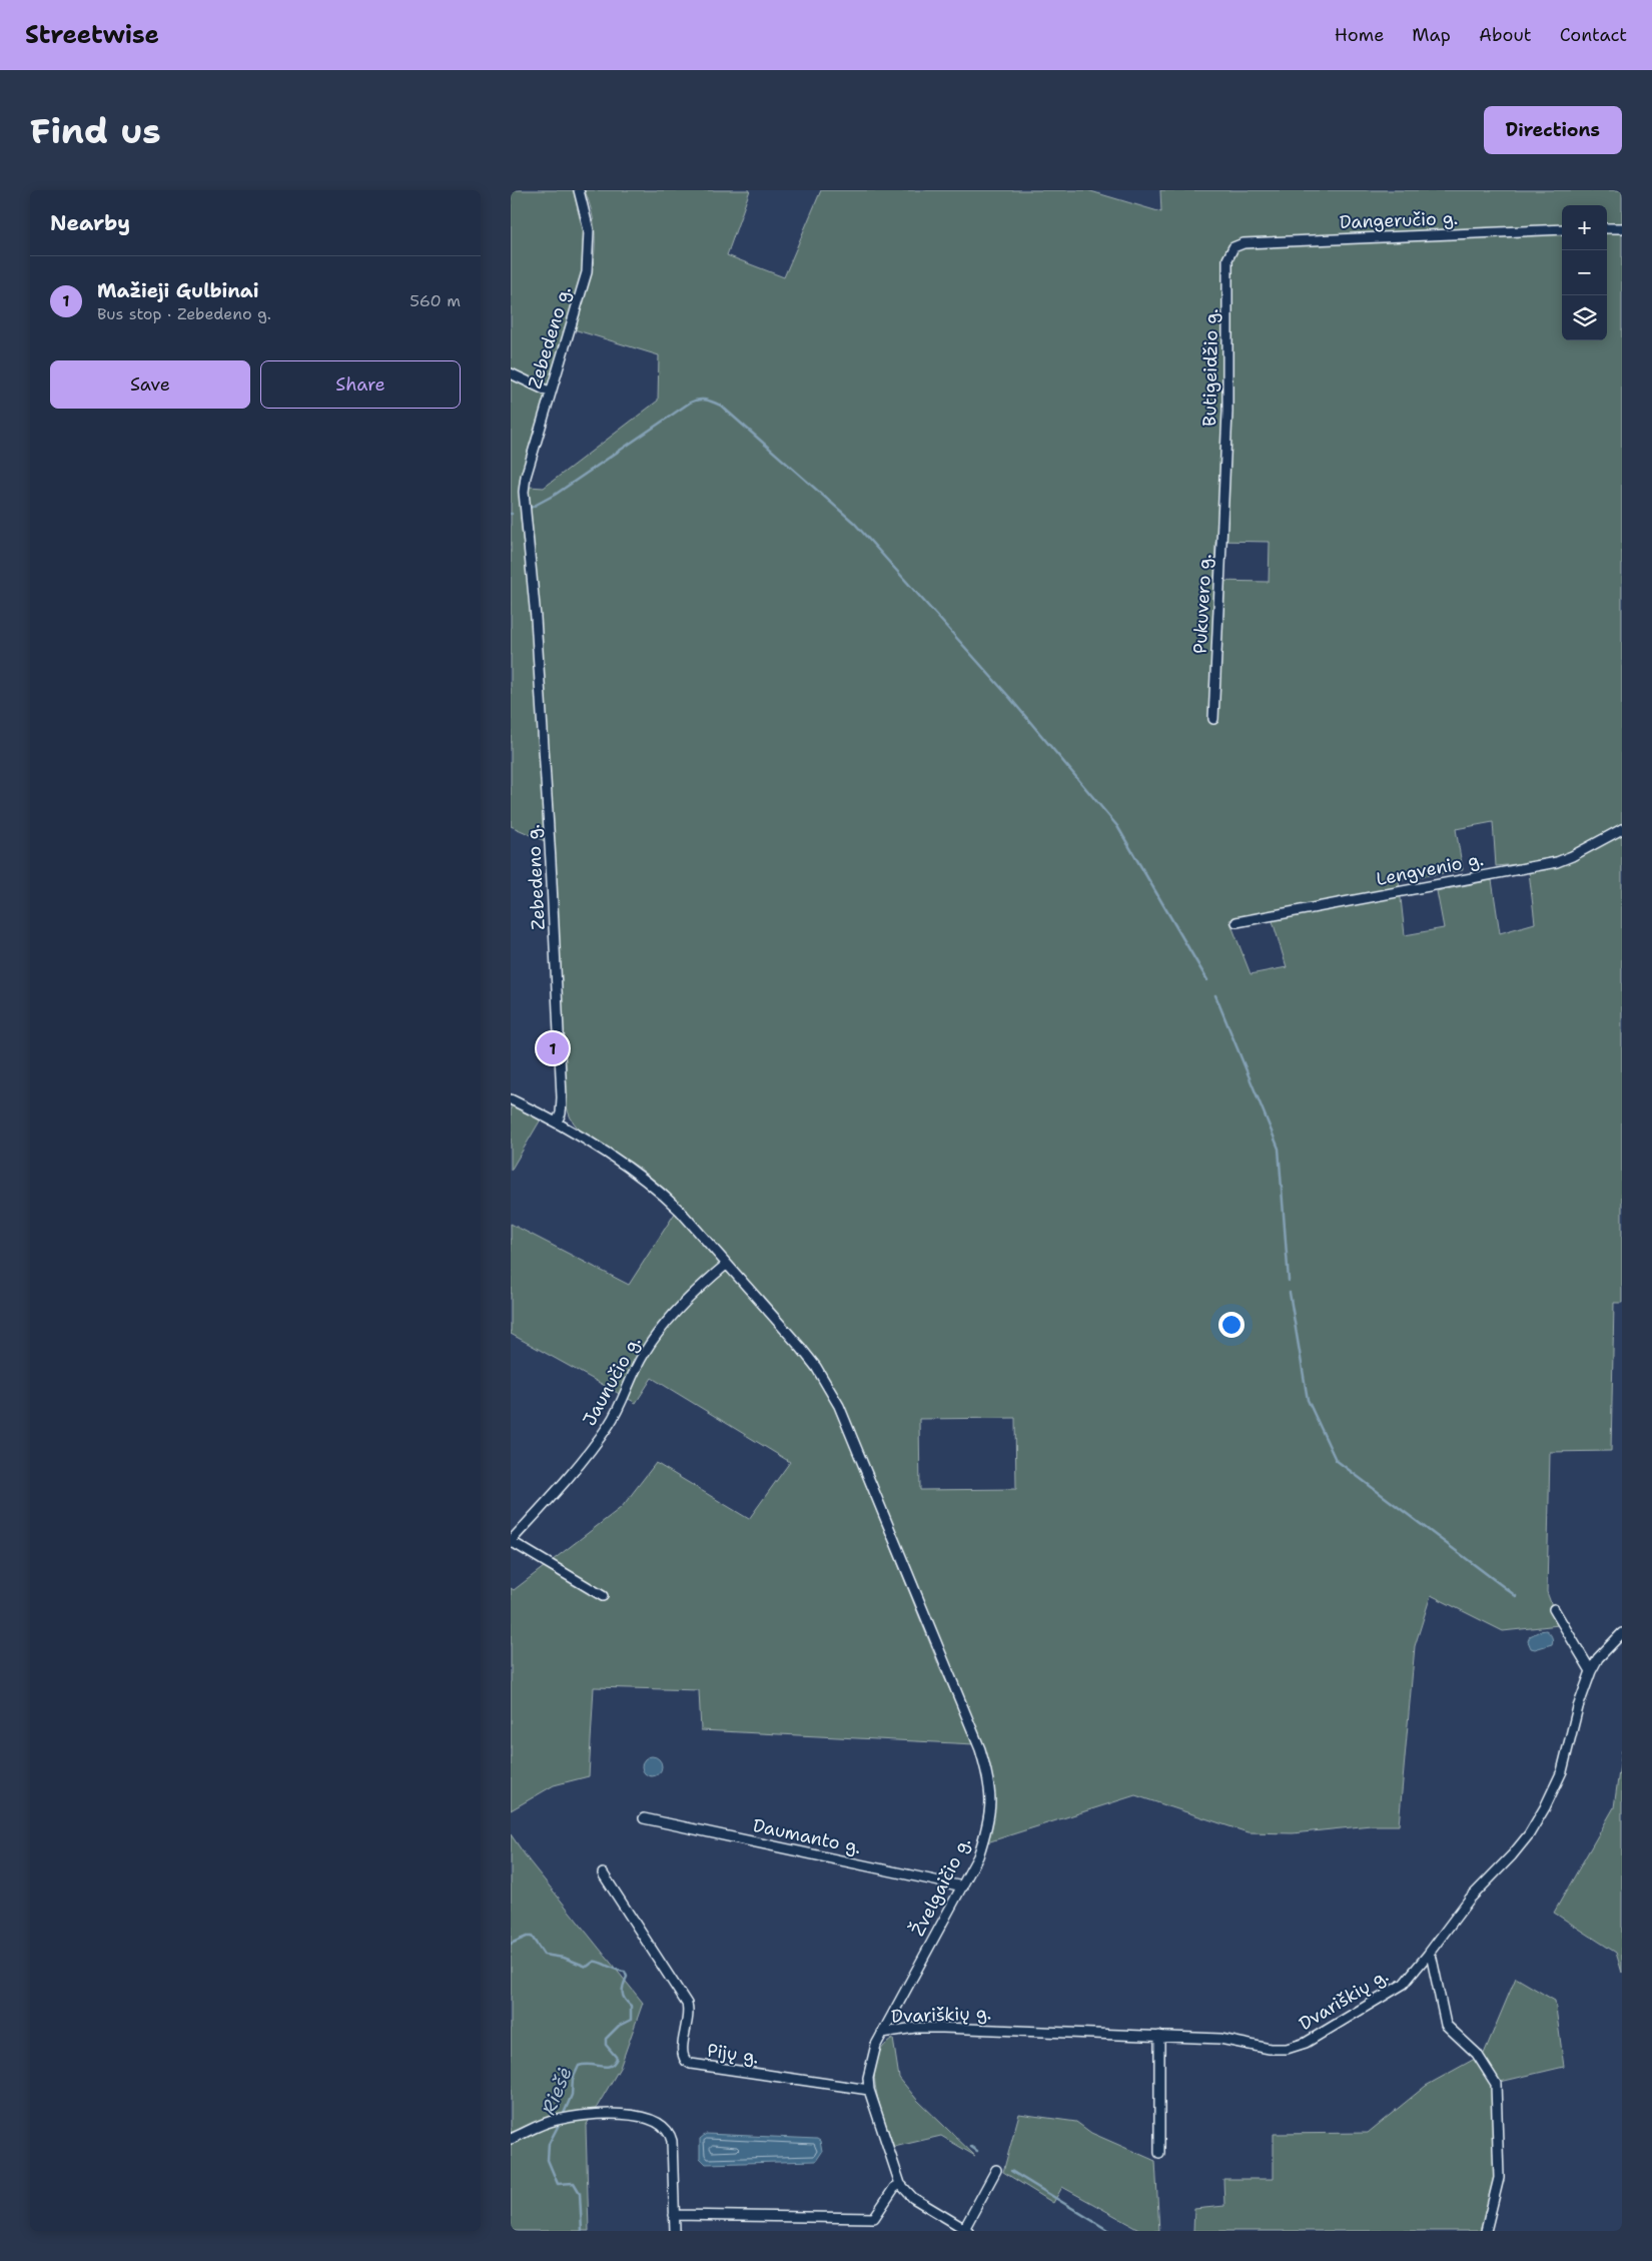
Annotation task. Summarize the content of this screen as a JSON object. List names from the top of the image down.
{
  "streets": {
    "street": [
      "Dangeručio g.",
      "Zebedeno g.",
      "Butigeidžio g.",
      "Pukuvero g.",
      "Lengvenio g.",
      "Jaunučio g.",
      "Daumanto g.",
      "Žvelgaičio g.",
      "Dvariškių g.",
      "Pijų g."
    ]
  },
  "crossings": [
    ["Dangeručio g.", "Butigeidžio g."],
    ["Zebedeno g.", "Žvelgaičio g."],
    ["Butigeidžio g.", "Pukuvero g."],
    ["Jaunučio g.", "Žvelgaičio g."],
    ["Daumanto g.", "Žvelgaičio g."],
    ["Žvelgaičio g.", "Dvariškių g."],
    ["Žvelgaičio g.", "Pijų g."]
  ],
  "water": ["Riešė"],
  "page": {
    "header": "Streetwise",
    "nav": [
      "Home",
      "Map",
      "About",
      "Contact"
    ],
    "buttons": [
      "Directions",
      ["Save", "Share"]
    ],
    "title": "Find us",
    "heading": "Nearby",
    "map_buttons": ["+", "−"],
    "list": [
      {
        "mark": "1",
        "name": "Mažieji Gulbinai",
        "note": "Bus stop · Zebedeno g.",
        "value": "560 m"
      }
    ],
    "pins": "1"
  }
}
